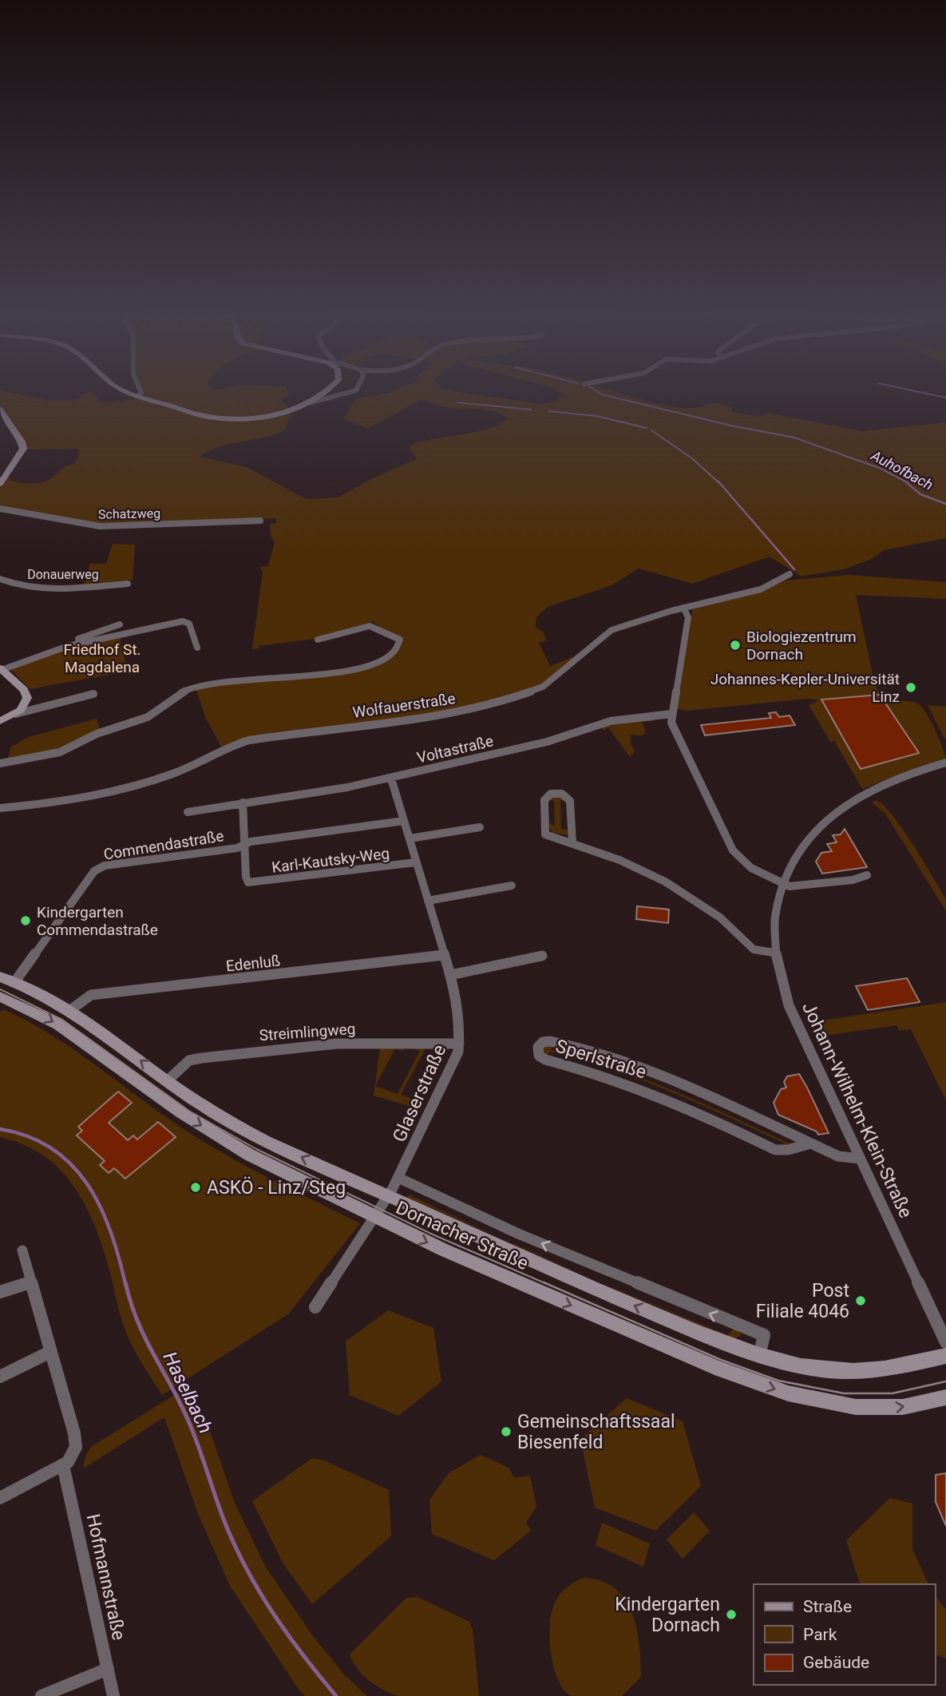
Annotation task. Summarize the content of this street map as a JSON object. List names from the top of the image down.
{
  "streets": {
    "street": [
      "Schatzweg",
      "Donauerweg",
      "Wolfauerstraße",
      "Voltastraße",
      "Commendastraße",
      "Karl-Kautsky-Weg",
      "Edenluß",
      "Streimlingweg",
      "Sperlstraße",
      "Glaserstraße",
      "Johann-Wilhelm-Klein-Straße",
      "Dornacher Straße",
      "Hofmannstraße"
    ]
  },
  "crossings": [
    ["Voltastraße", "Glaserstraße"],
    ["Commendastraße", "Karl-Kautsky-Weg"],
    ["Commendastraße", "Glaserstraße"],
    ["Commendastraße", "Dornacher Straße"],
    ["Karl-Kautsky-Weg", "Glaserstraße"],
    ["Edenluß", "Glaserstraße"],
    ["Edenluß", "Dornacher Straße"],
    ["Streimlingweg", "Glaserstraße"],
    ["Streimlingweg", "Dornacher Straße"],
    ["Sperlstraße", "Johann-Wilhelm-Klein-Straße"],
    ["Glaserstraße", "Dornacher Straße"]
  ],
  "water": ["Auhofbach", "Haselbach"],
  "parks": ["Friedhof St. Magdalena"],
  "places": [
    "Biologiezentrum Dornach",
    "Johannes-Kepler-Universität Linz",
    "Kindergarten Commendastraße",
    "ASKÖ - Linz/Steg",
    "Post Filiale 4046",
    "Gemeinschaftssaal Biesenfeld",
    "Kindergarten Dornach"
  ],
  "legend": ["Straße", "Park", "Gebäude"]
}
